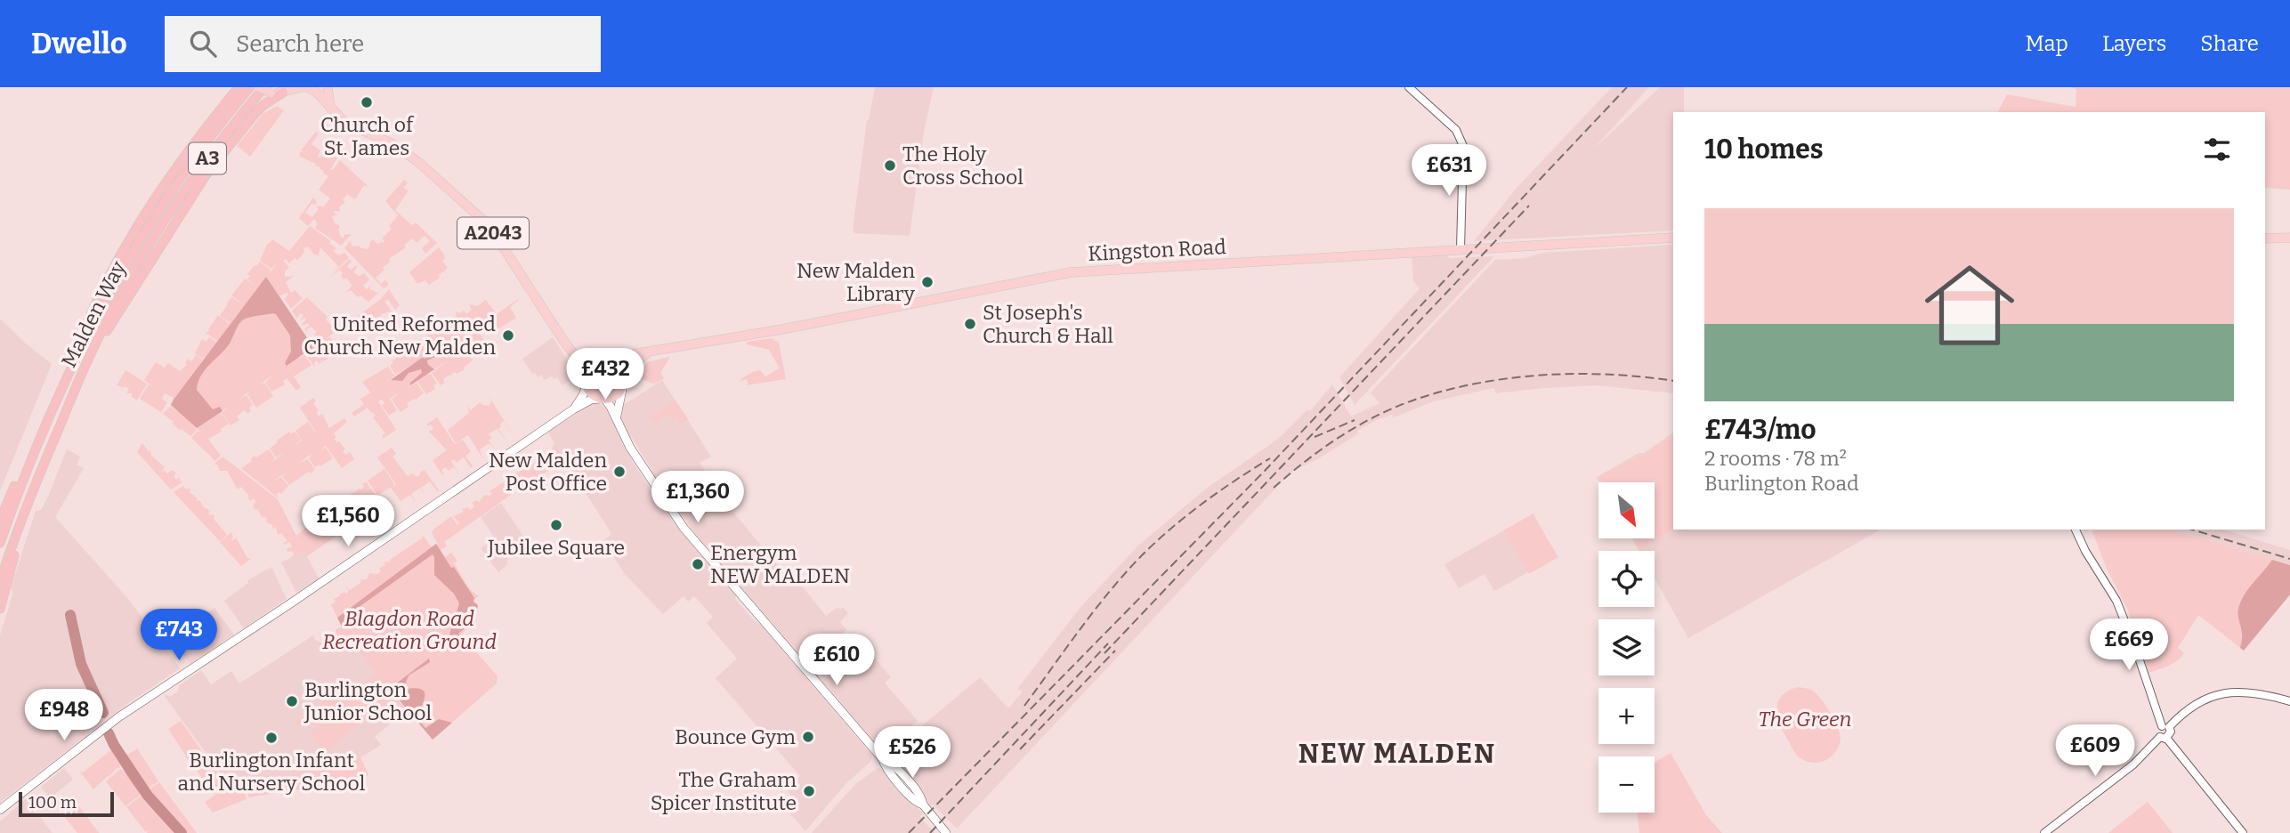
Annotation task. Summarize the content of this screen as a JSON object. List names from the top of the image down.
{
  "streets": {
    "highway": ["A3", "Malden Way"],
    "main road": ["A2043", "Kingston Road"]
  },
  "crossings": [
    ["A3", "Malden Way"],
    ["A2043", "Kingston Road"]
  ],
  "districts": ["NEW MALDEN"],
  "parks": ["Blagdon Road Recreation Ground", "The Green"],
  "places": [
    "Church of St. James",
    "The Holy Cross School",
    "New Malden Library",
    "St Joseph's Church & Hall",
    "United Reformed Church New Malden",
    "New Malden Post Office",
    "Jubilee Square",
    "Energym NEW MALDEN",
    "Burlington Junior School",
    "Bounce Gym",
    "Burlington Infant and Nursery School",
    "The Graham Spicer Institute"
  ],
  "scale_bar": "100 m",
  "north": "bottom right",
  "page": {
    "header": "Dwello",
    "search": "Search here",
    "nav": ["Map", "Layers", "Share"],
    "heading": "10 homes",
    "price": [
      "£631",
      "£432",
      "£1,360",
      "£1,560",
      "£743",
      "£669",
      "£610",
      "£948",
      "£609",
      "£526"
    ],
    "list": [
      {
        "name": "£743/mo",
        "note": "2 rooms · 78 m² · Burlington Road"
      }
    ],
    "map_buttons": ["+", "−"],
    "scale": "100 m"
  }
}
